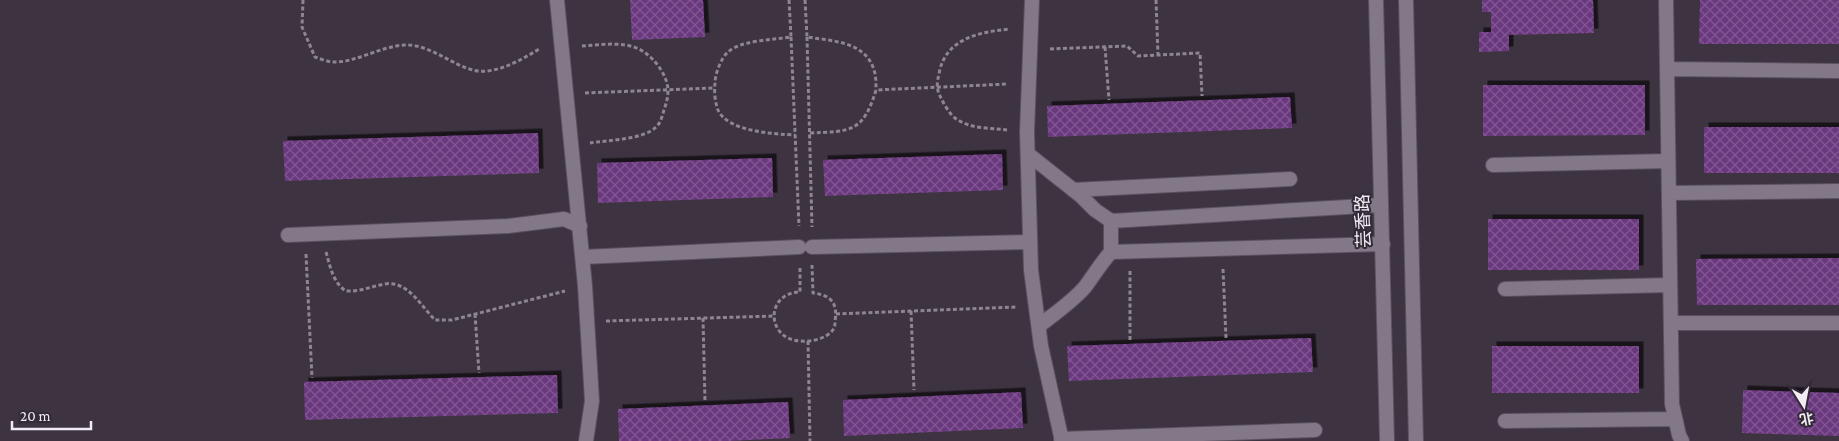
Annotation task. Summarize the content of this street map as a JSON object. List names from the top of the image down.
{
  "streets": {
    "street": ["芸香路"]
  },
  "scale_bar": "20 m",
  "north": "bottom"
}
